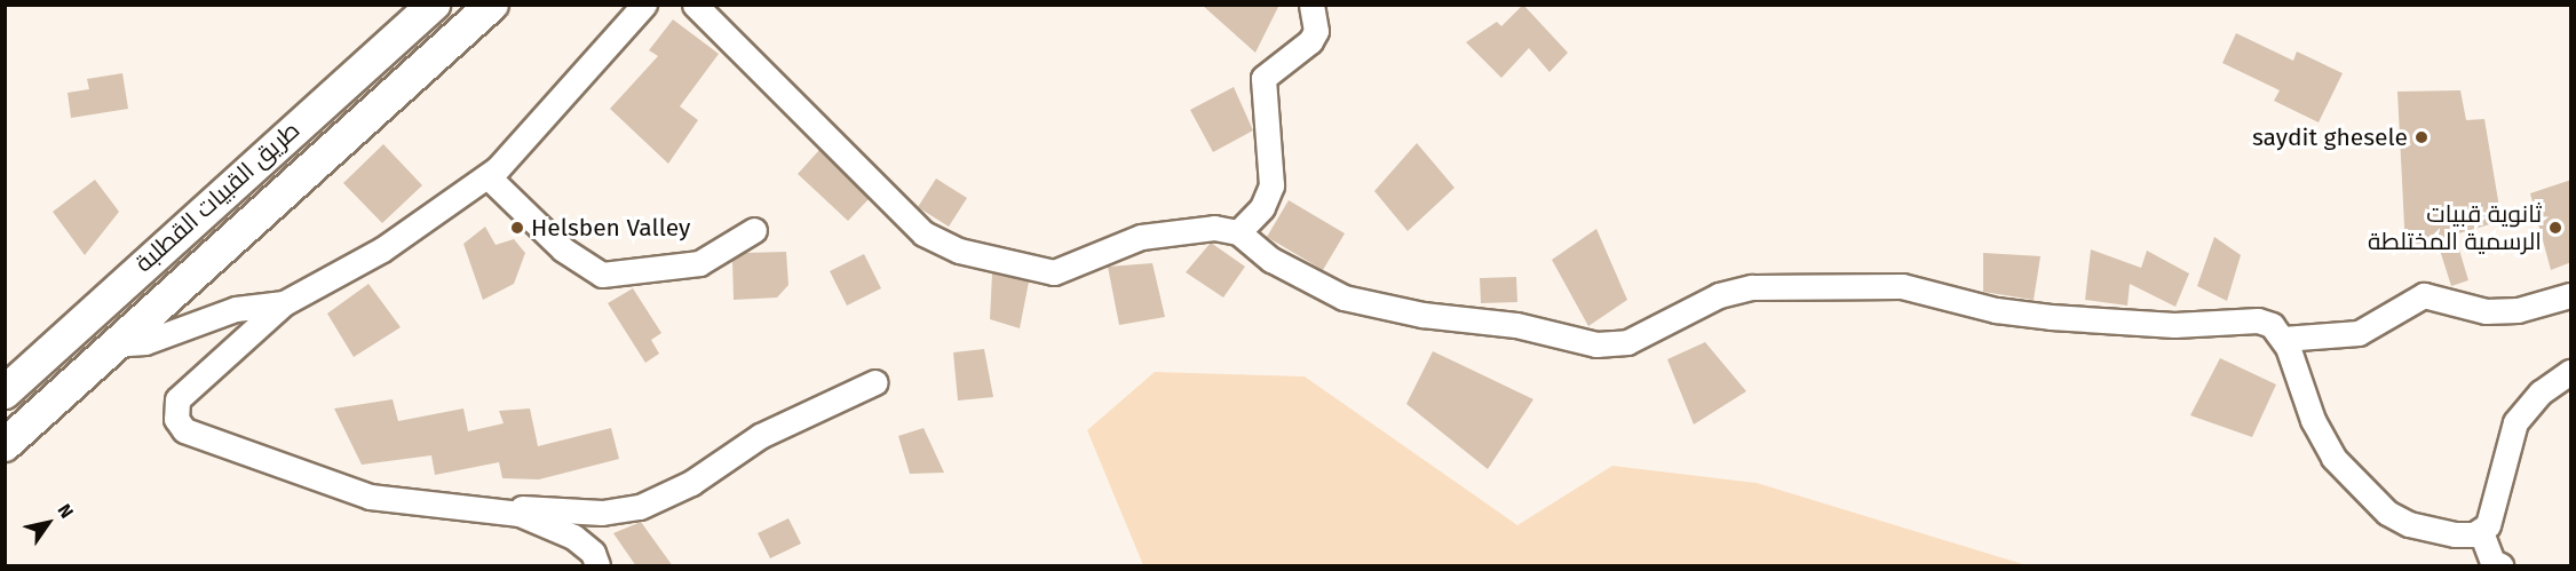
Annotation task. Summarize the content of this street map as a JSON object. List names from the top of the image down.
{
  "streets": {
    "main road": ["طريق القبيات القطلبة"]
  },
  "places": ["saydit ghesele", "Helsben Valley", "ثانوية قبيات الرسمية المختلطة"],
  "north": "top right"
}
